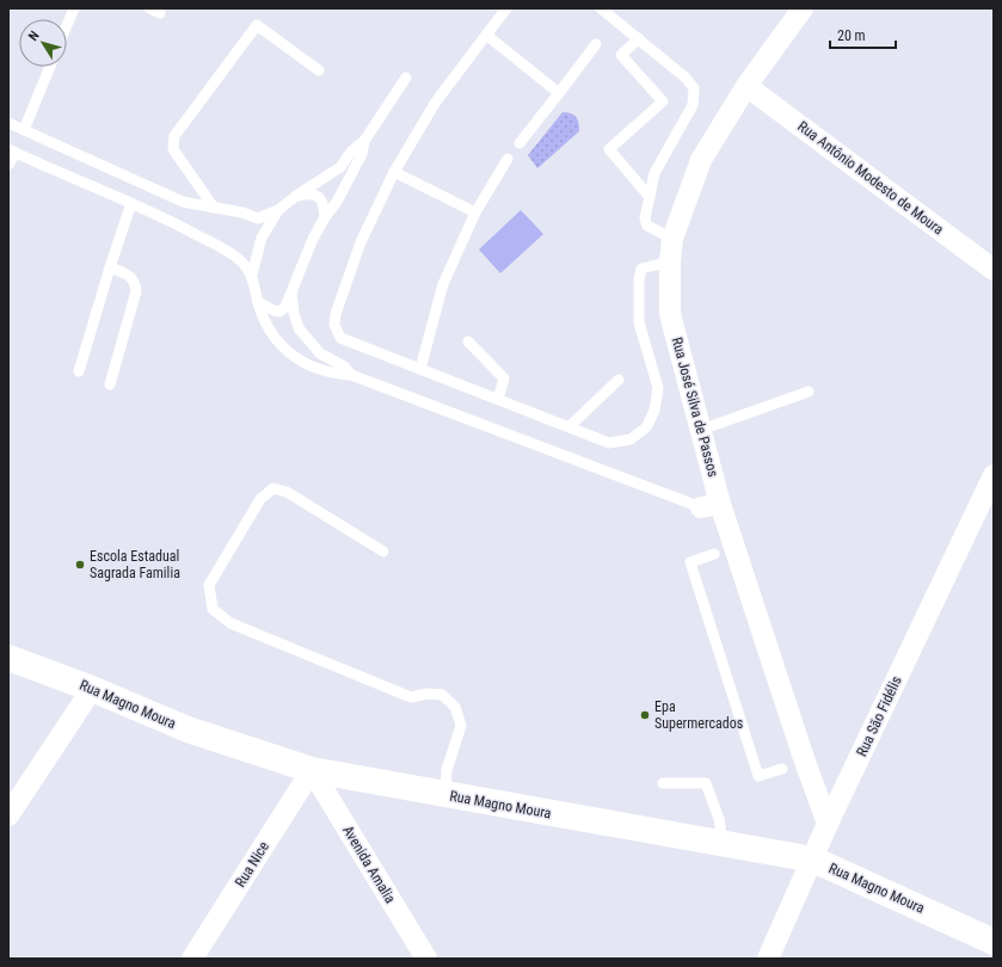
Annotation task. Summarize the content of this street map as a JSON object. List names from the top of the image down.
{
  "streets": {
    "street": [
      "Rua Antônio Modesto de Moura",
      "Rua José Silva de Passos",
      "Rua Magno Moura",
      "Rua São Fidélis",
      "Rua Nice",
      "Avenida Amalia"
    ]
  },
  "crossings": [
    ["Rua Antônio Modesto de Moura", "Rua José Silva de Passos"],
    ["Rua José Silva de Passos", "Rua São Fidélis"],
    ["Rua Magno Moura", "Rua São Fidélis"],
    ["Rua Magno Moura", "Rua Nice"],
    ["Rua Magno Moura", "Avenida Amalia"],
    ["Rua Nice", "Avenida Amalia"]
  ],
  "places": ["Escola Estadual Sagrada Familia", "Epa Supermercados"],
  "scale_bar": "20 m",
  "north": "top left"
}
